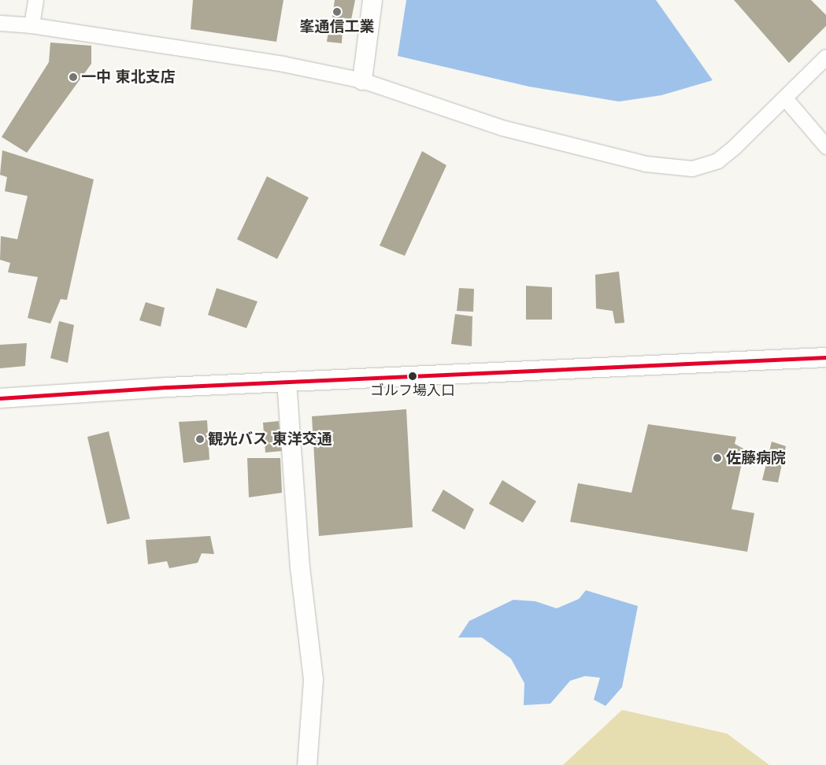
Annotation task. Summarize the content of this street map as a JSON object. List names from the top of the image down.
{
  "places": [
    "峯通信工業",
    "一中 東北支店",
    "ゴルフ場入口",
    "観光バス 東洋交通",
    "佐藤病院"
  ]
}
